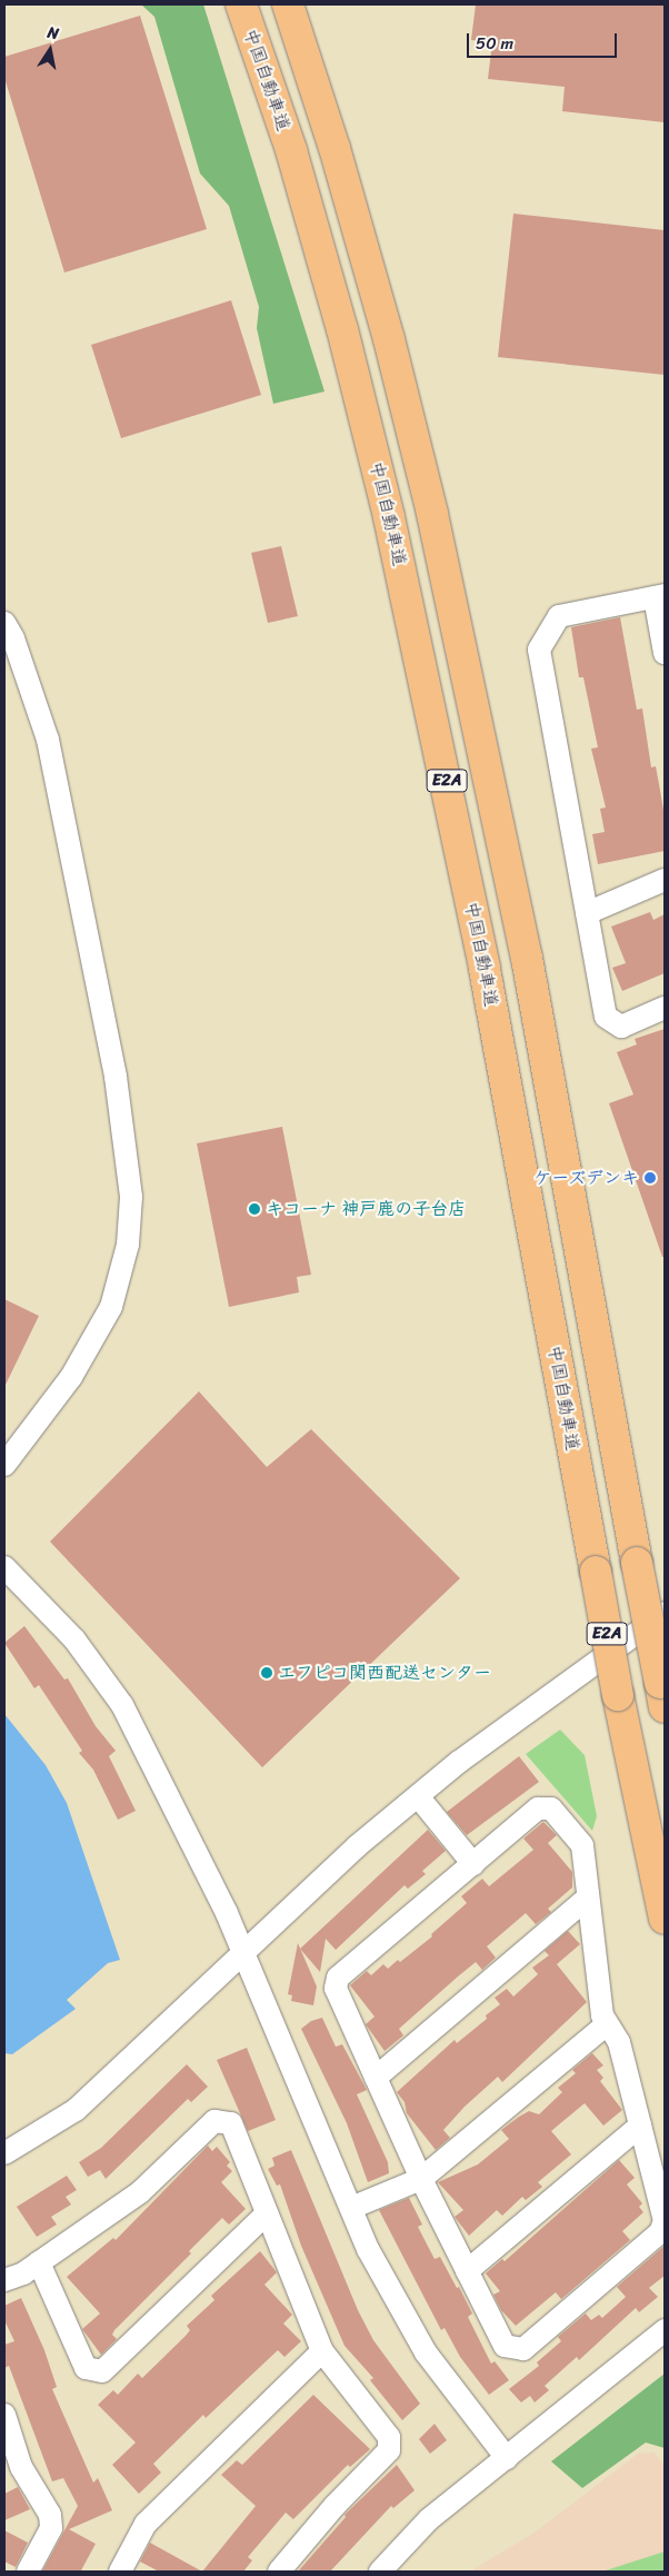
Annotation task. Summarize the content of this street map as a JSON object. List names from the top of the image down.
{
  "streets": {
    "highway": ["中国自動車道", "E2A"]
  },
  "places": ["ケーズデンキ", "キコーナ 神戸鹿の子台店", "エフピコ関西配送センター"],
  "scale_bar": "50 m",
  "north": "top"
}
